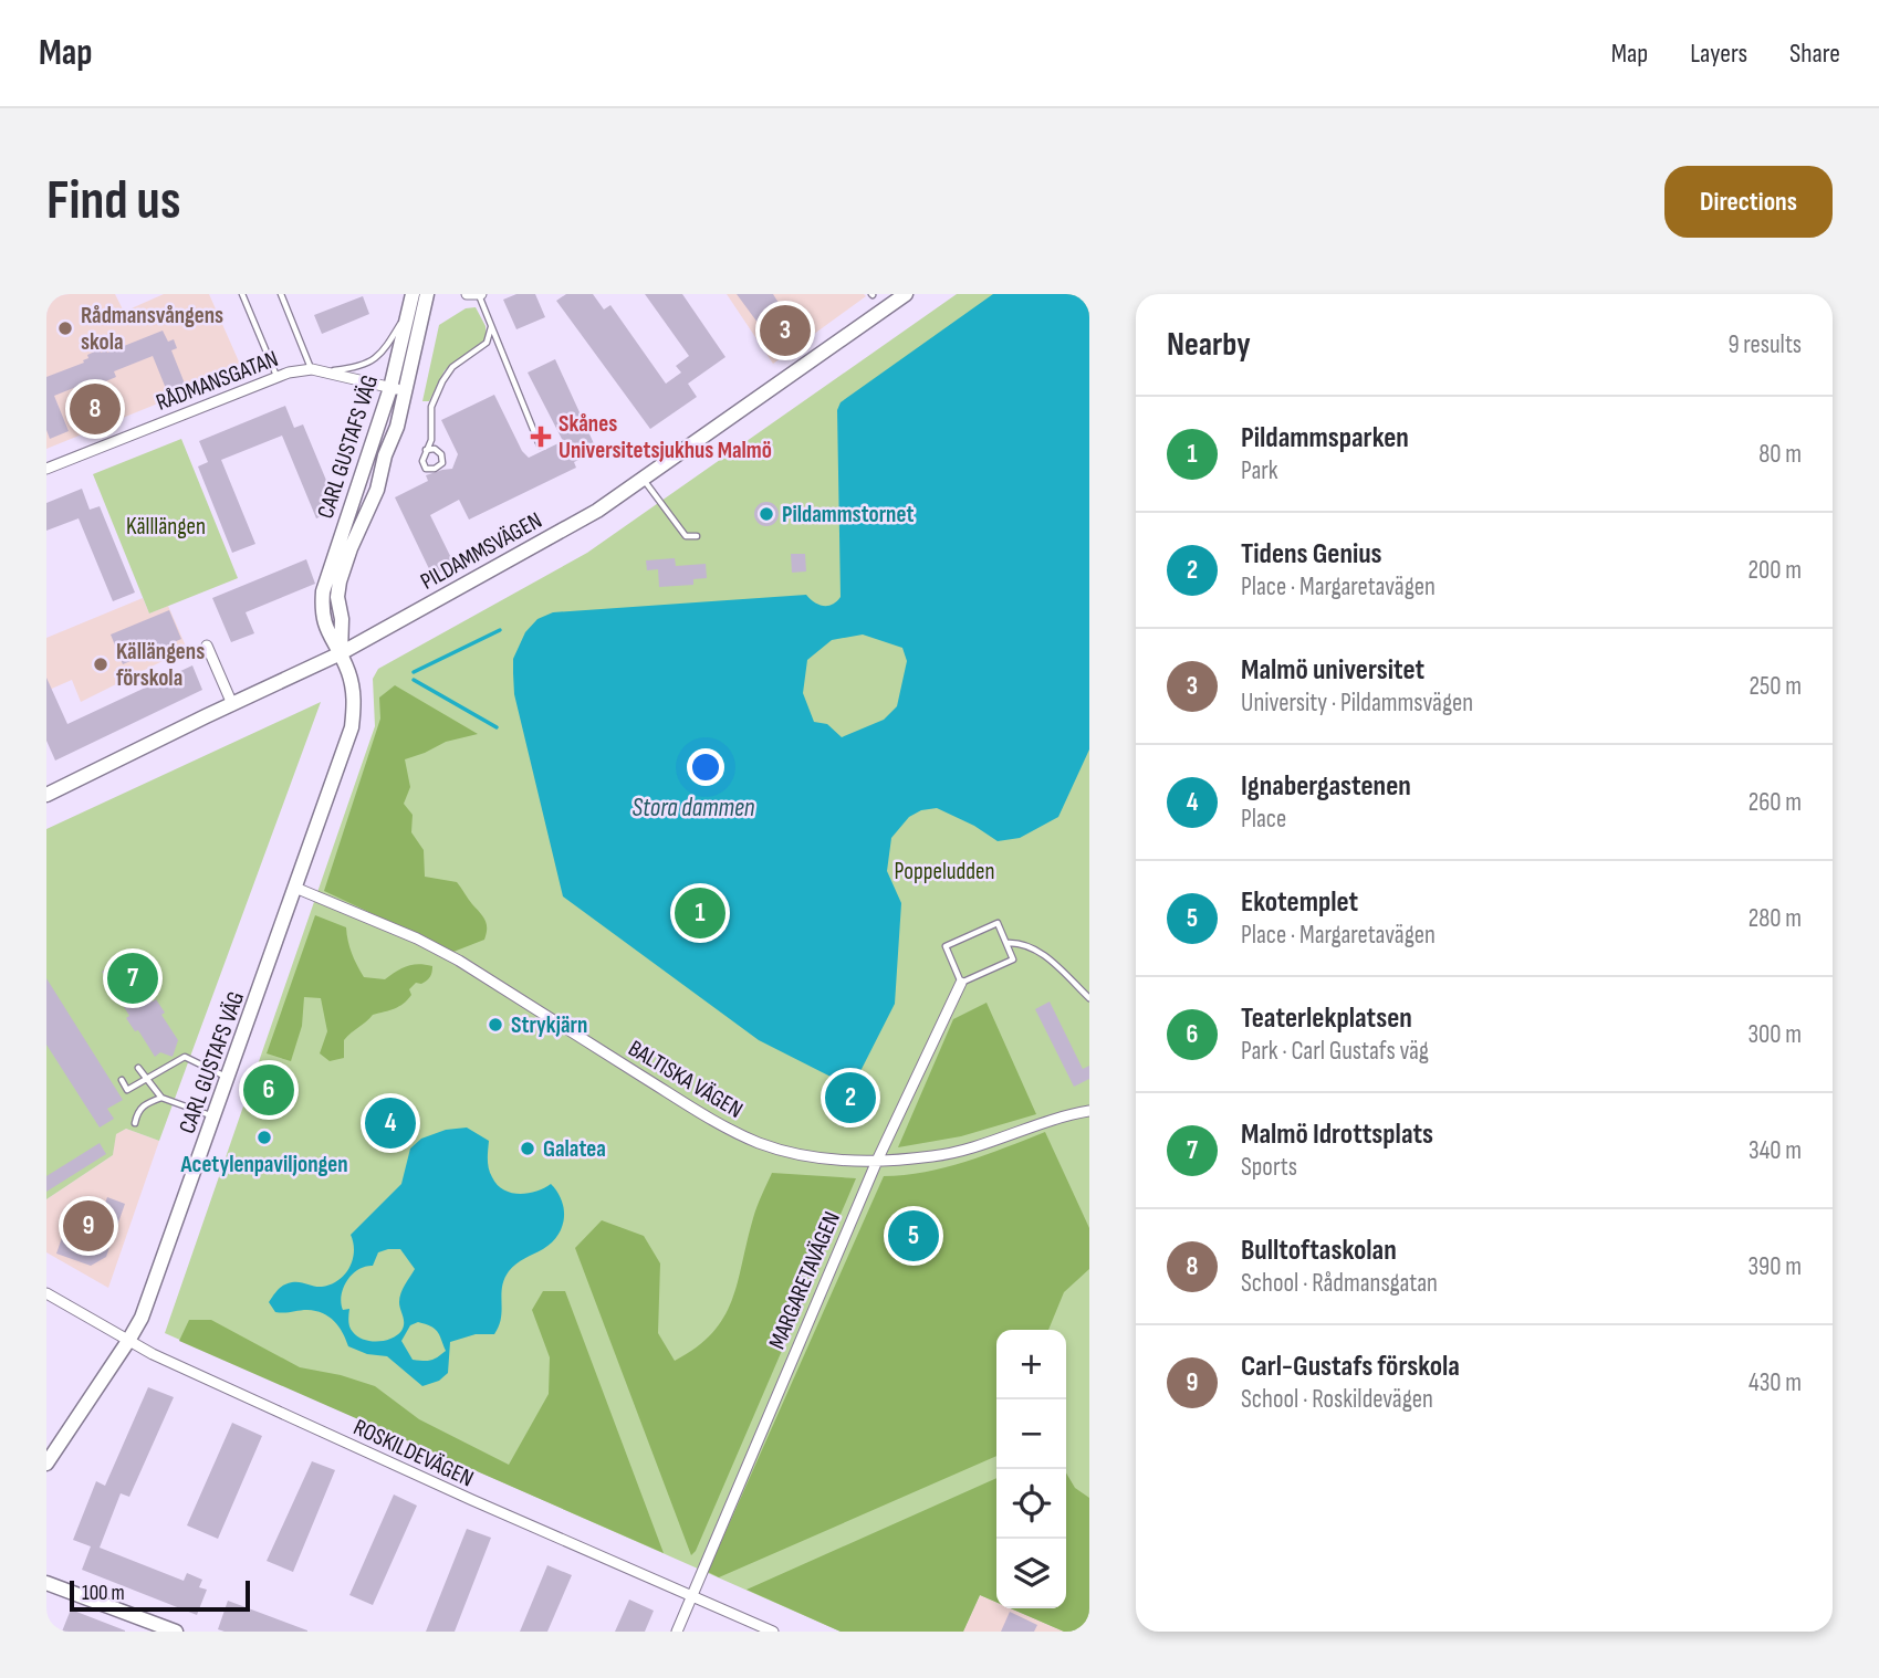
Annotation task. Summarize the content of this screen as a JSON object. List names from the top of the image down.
{
  "streets": {
    "street": [
      "RÅDMANSGATAN",
      "CARL GUSTAFS VÄG",
      "PILDAMMSVÄGEN",
      "BALTISKA VÄGEN",
      "MARGARETAVÄGEN",
      "ROSKILDEVÄGEN"
    ]
  },
  "crossings": [
    ["RÅDMANSGATAN", "CARL GUSTAFS VÄG"],
    ["CARL GUSTAFS VÄG", "PILDAMMSVÄGEN"],
    ["CARL GUSTAFS VÄG", "BALTISKA VÄGEN"],
    ["CARL GUSTAFS VÄG", "ROSKILDEVÄGEN"],
    ["BALTISKA VÄGEN", "MARGARETAVÄGEN"],
    ["MARGARETAVÄGEN", "ROSKILDEVÄGEN"]
  ],
  "water": ["Stora dammen"],
  "parks": ["Källlängen", "Poppeludden"],
  "places": {
    "other": [
      "Rådmansvångens skola",
      "Pildammstornet",
      "Källängens förskola",
      "Strykjärn",
      "Acetylenpaviljongen",
      "Galatea"
    ],
    "health": ["Skånes Universitetsjukhus Malmö"]
  },
  "scale_bar": "100 m",
  "page": {
    "header": "Map",
    "nav": ["Map", "Layers", "Share"],
    "buttons": "Directions",
    "title": "Find us",
    "heading": ["Nearby", "9 results"],
    "pins": [
      "3",
      "8",
      "1",
      "7",
      "6",
      "2",
      "4",
      "9",
      "5"
    ],
    "list": [
      {
        "mark": "1",
        "name": "Pildammsparken",
        "note": "Park",
        "value": "80 m"
      },
      {
        "mark": "2",
        "name": "Tidens Genius",
        "note": "Place · Margaretavägen",
        "value": "200 m"
      },
      {
        "mark": "3",
        "name": "Malmö universitet",
        "note": "University · Pildammsvägen",
        "value": "250 m"
      },
      {
        "mark": "4",
        "name": "Ignabergastenen",
        "note": "Place",
        "value": "260 m"
      },
      {
        "mark": "5",
        "name": "Ekotemplet",
        "note": "Place · Margaretavägen",
        "value": "280 m"
      },
      {
        "mark": "6",
        "name": "Teaterlekplatsen",
        "note": "Park · Carl Gustafs väg",
        "value": "300 m"
      },
      {
        "mark": "7",
        "name": "Malmö Idrottsplats",
        "note": "Sports",
        "value": "340 m"
      },
      {
        "mark": "8",
        "name": "Bulltoftaskolan",
        "note": "School · Rådmansgatan",
        "value": "390 m"
      },
      {
        "mark": "9",
        "name": "Carl-Gustafs förskola",
        "note": "School · Roskildevägen",
        "value": "430 m"
      }
    ],
    "map_buttons": ["+", "−"],
    "scale": "100 m"
  }
}
